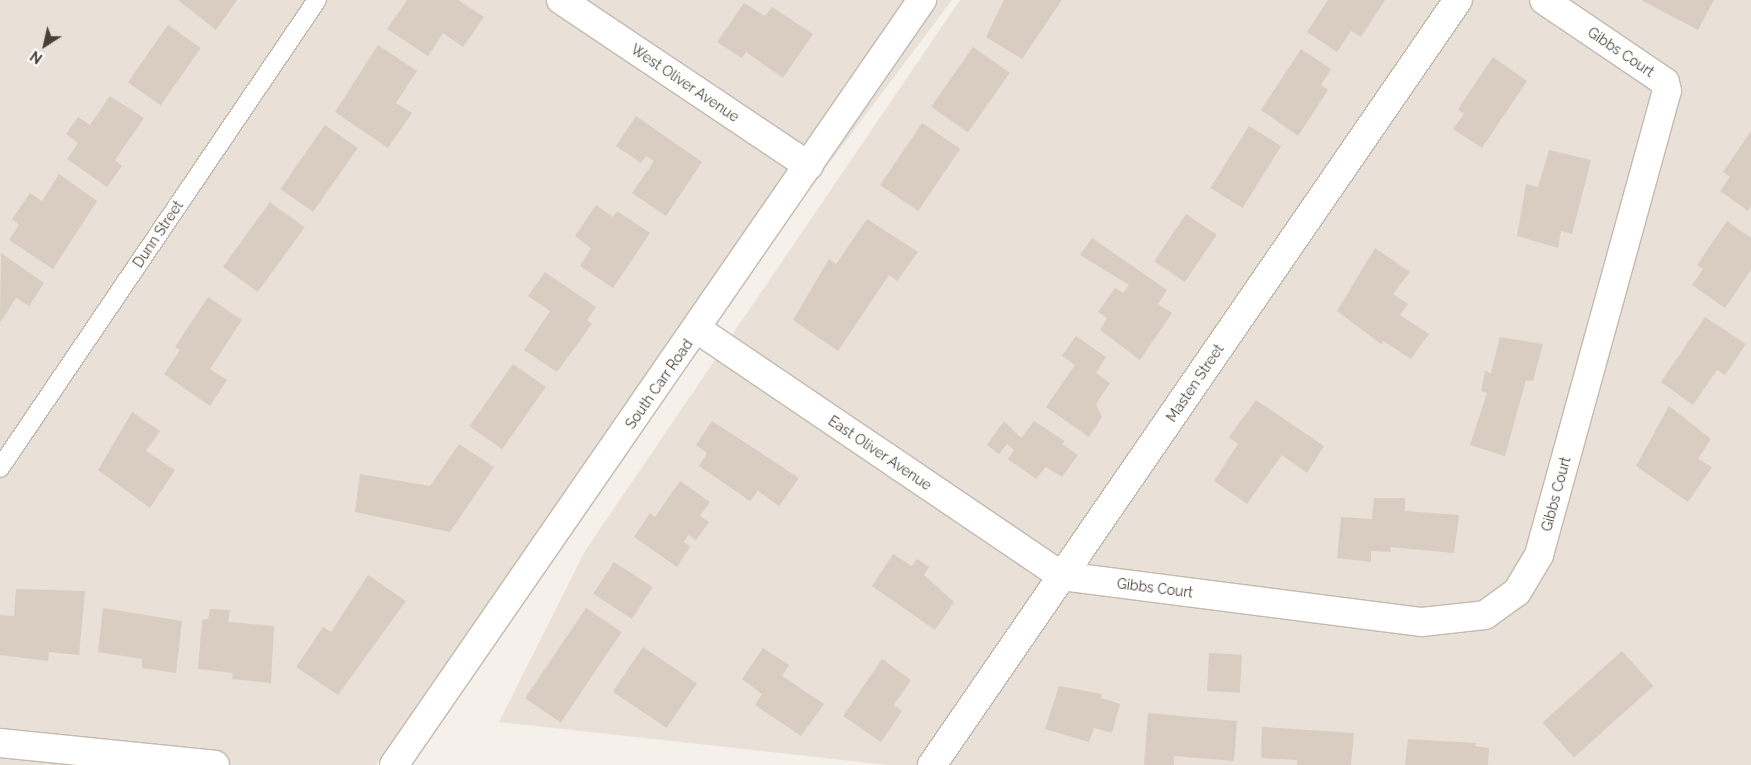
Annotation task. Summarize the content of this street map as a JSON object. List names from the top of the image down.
{
  "streets": {
    "street": [
      "Gibbs Court",
      "West Oliver Avenue",
      "Masten Street",
      "South Carr Road",
      "East Oliver Avenue"
    ],
    "lane": ["Dunn Street"]
  },
  "crossings": [
    ["Gibbs Court", "Masten Street"],
    ["Gibbs Court", "East Oliver Avenue"],
    ["West Oliver Avenue", "South Carr Road"],
    ["Masten Street", "East Oliver Avenue"],
    ["South Carr Road", "East Oliver Avenue"]
  ],
  "north": "bottom left"
}
